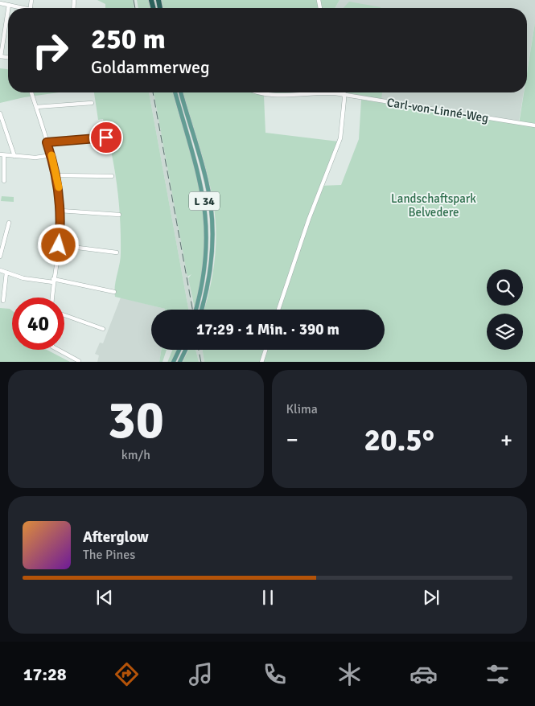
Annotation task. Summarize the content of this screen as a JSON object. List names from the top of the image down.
{
  "streets": {
    "main road": ["L 34"],
    "street": ["Carl-von-Linné-Weg"]
  },
  "parks": ["Landschaftspark Belvedere"],
  "page": {
    "turn": ["250 m", "Goldammerweg"],
    "limit": "40",
    "trip": "17:29 · 1 Min. · 390 m",
    "tile": [
      ["30", "km/h"],
      "Klima"
    ],
    "heat": ["−", "20.5°", "+"],
    "song": ["Afterglow", "The Pines"],
    "tabs": "17:28"
  }
}
